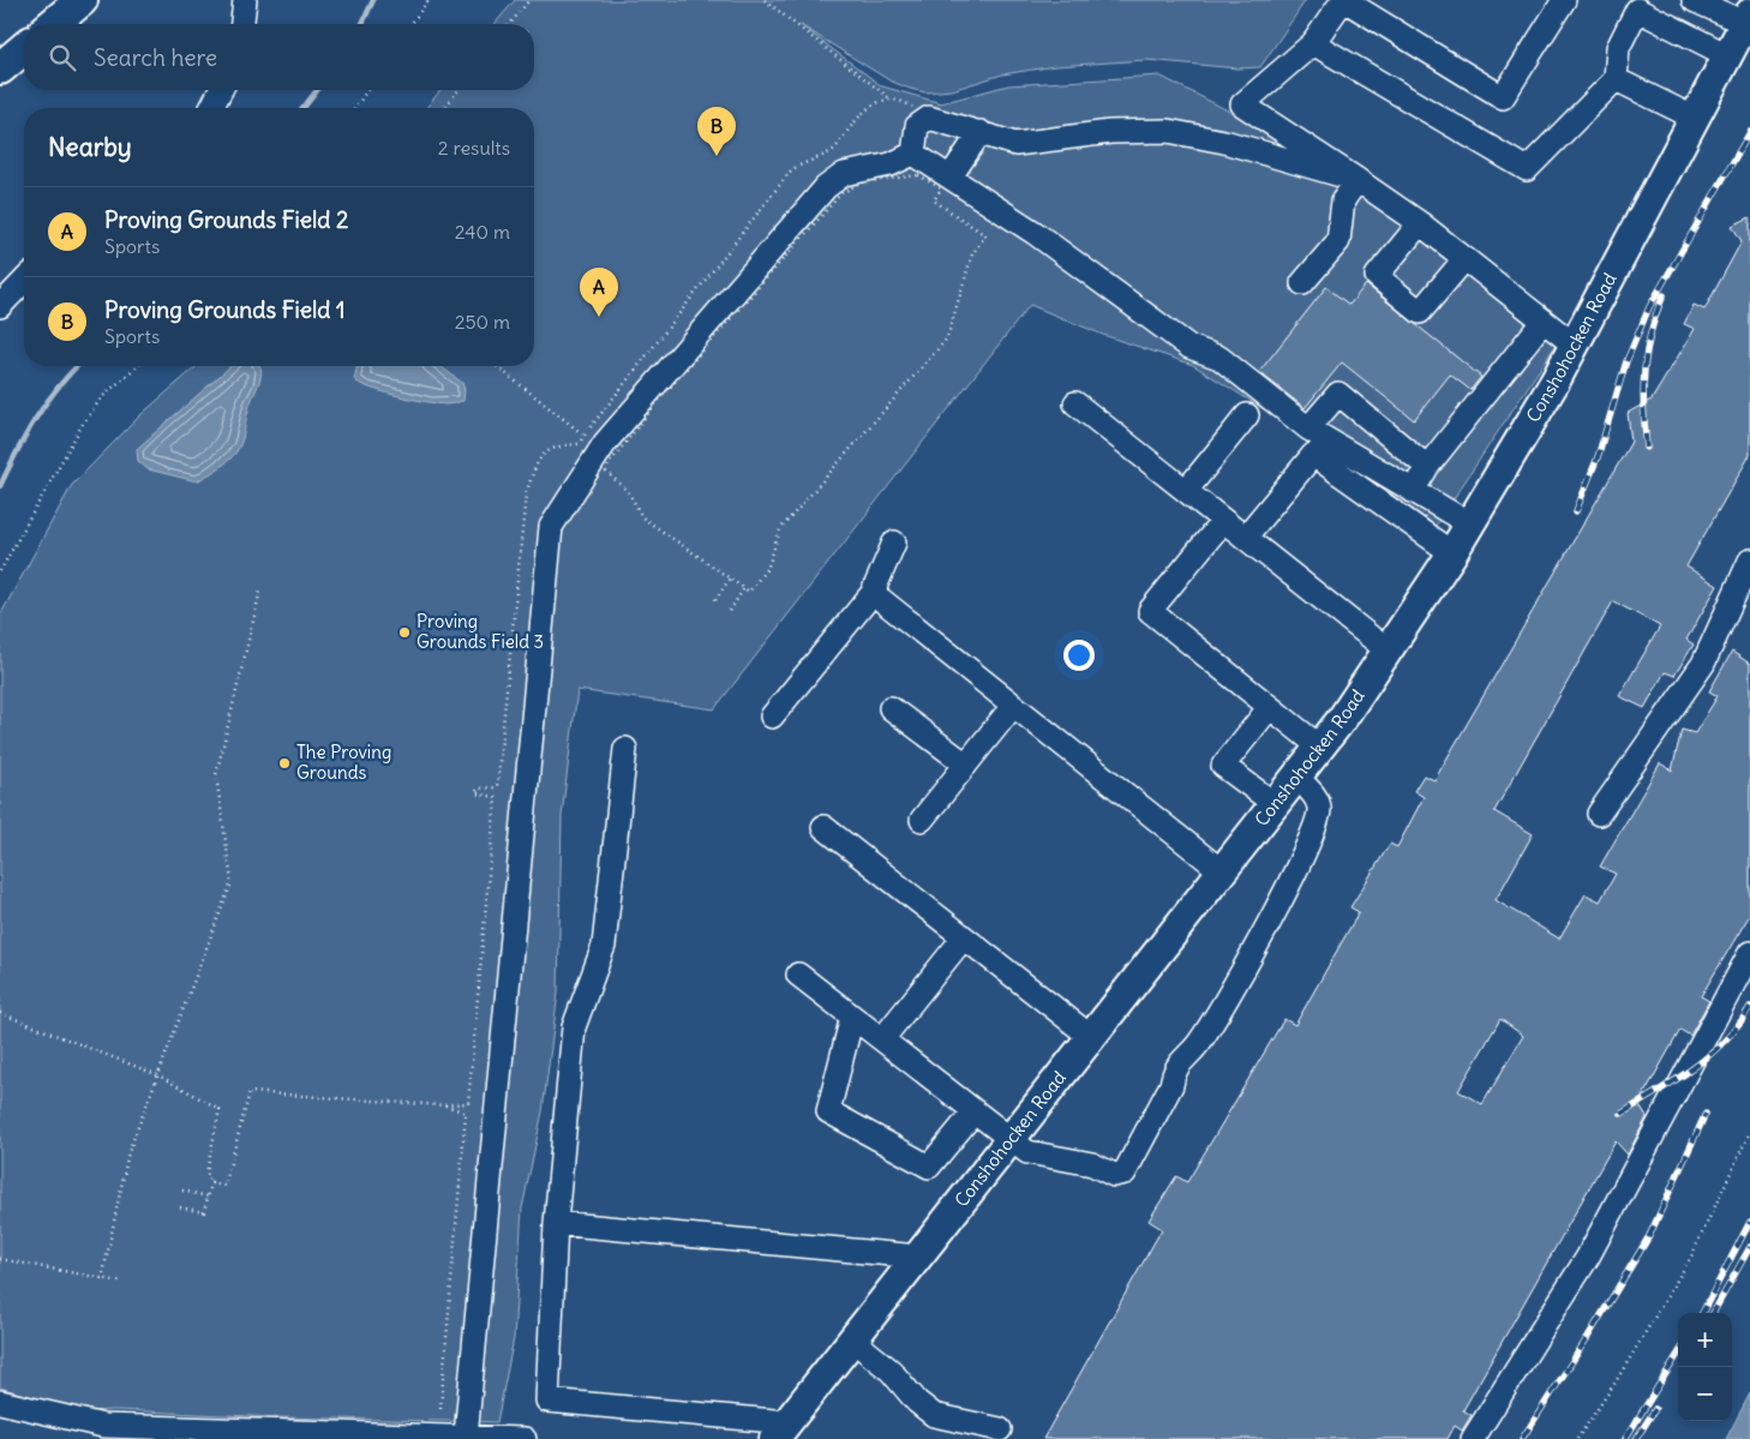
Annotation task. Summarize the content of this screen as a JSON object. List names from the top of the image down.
{
  "streets": {
    "main road": ["Conshohocken Road"]
  },
  "places": ["Proving Grounds Field 3", "The Proving Grounds"],
  "page": {
    "search": "Search here",
    "pins": ["B", "A"],
    "heading": ["Nearby", "2 results"],
    "list": [
      {
        "mark": "A",
        "name": "Proving Grounds Field 2",
        "note": "Sports",
        "value": "240 m"
      },
      {
        "mark": "B",
        "name": "Proving Grounds Field 1",
        "note": "Sports",
        "value": "250 m"
      }
    ],
    "map_buttons": ["+", "−"]
  }
}
